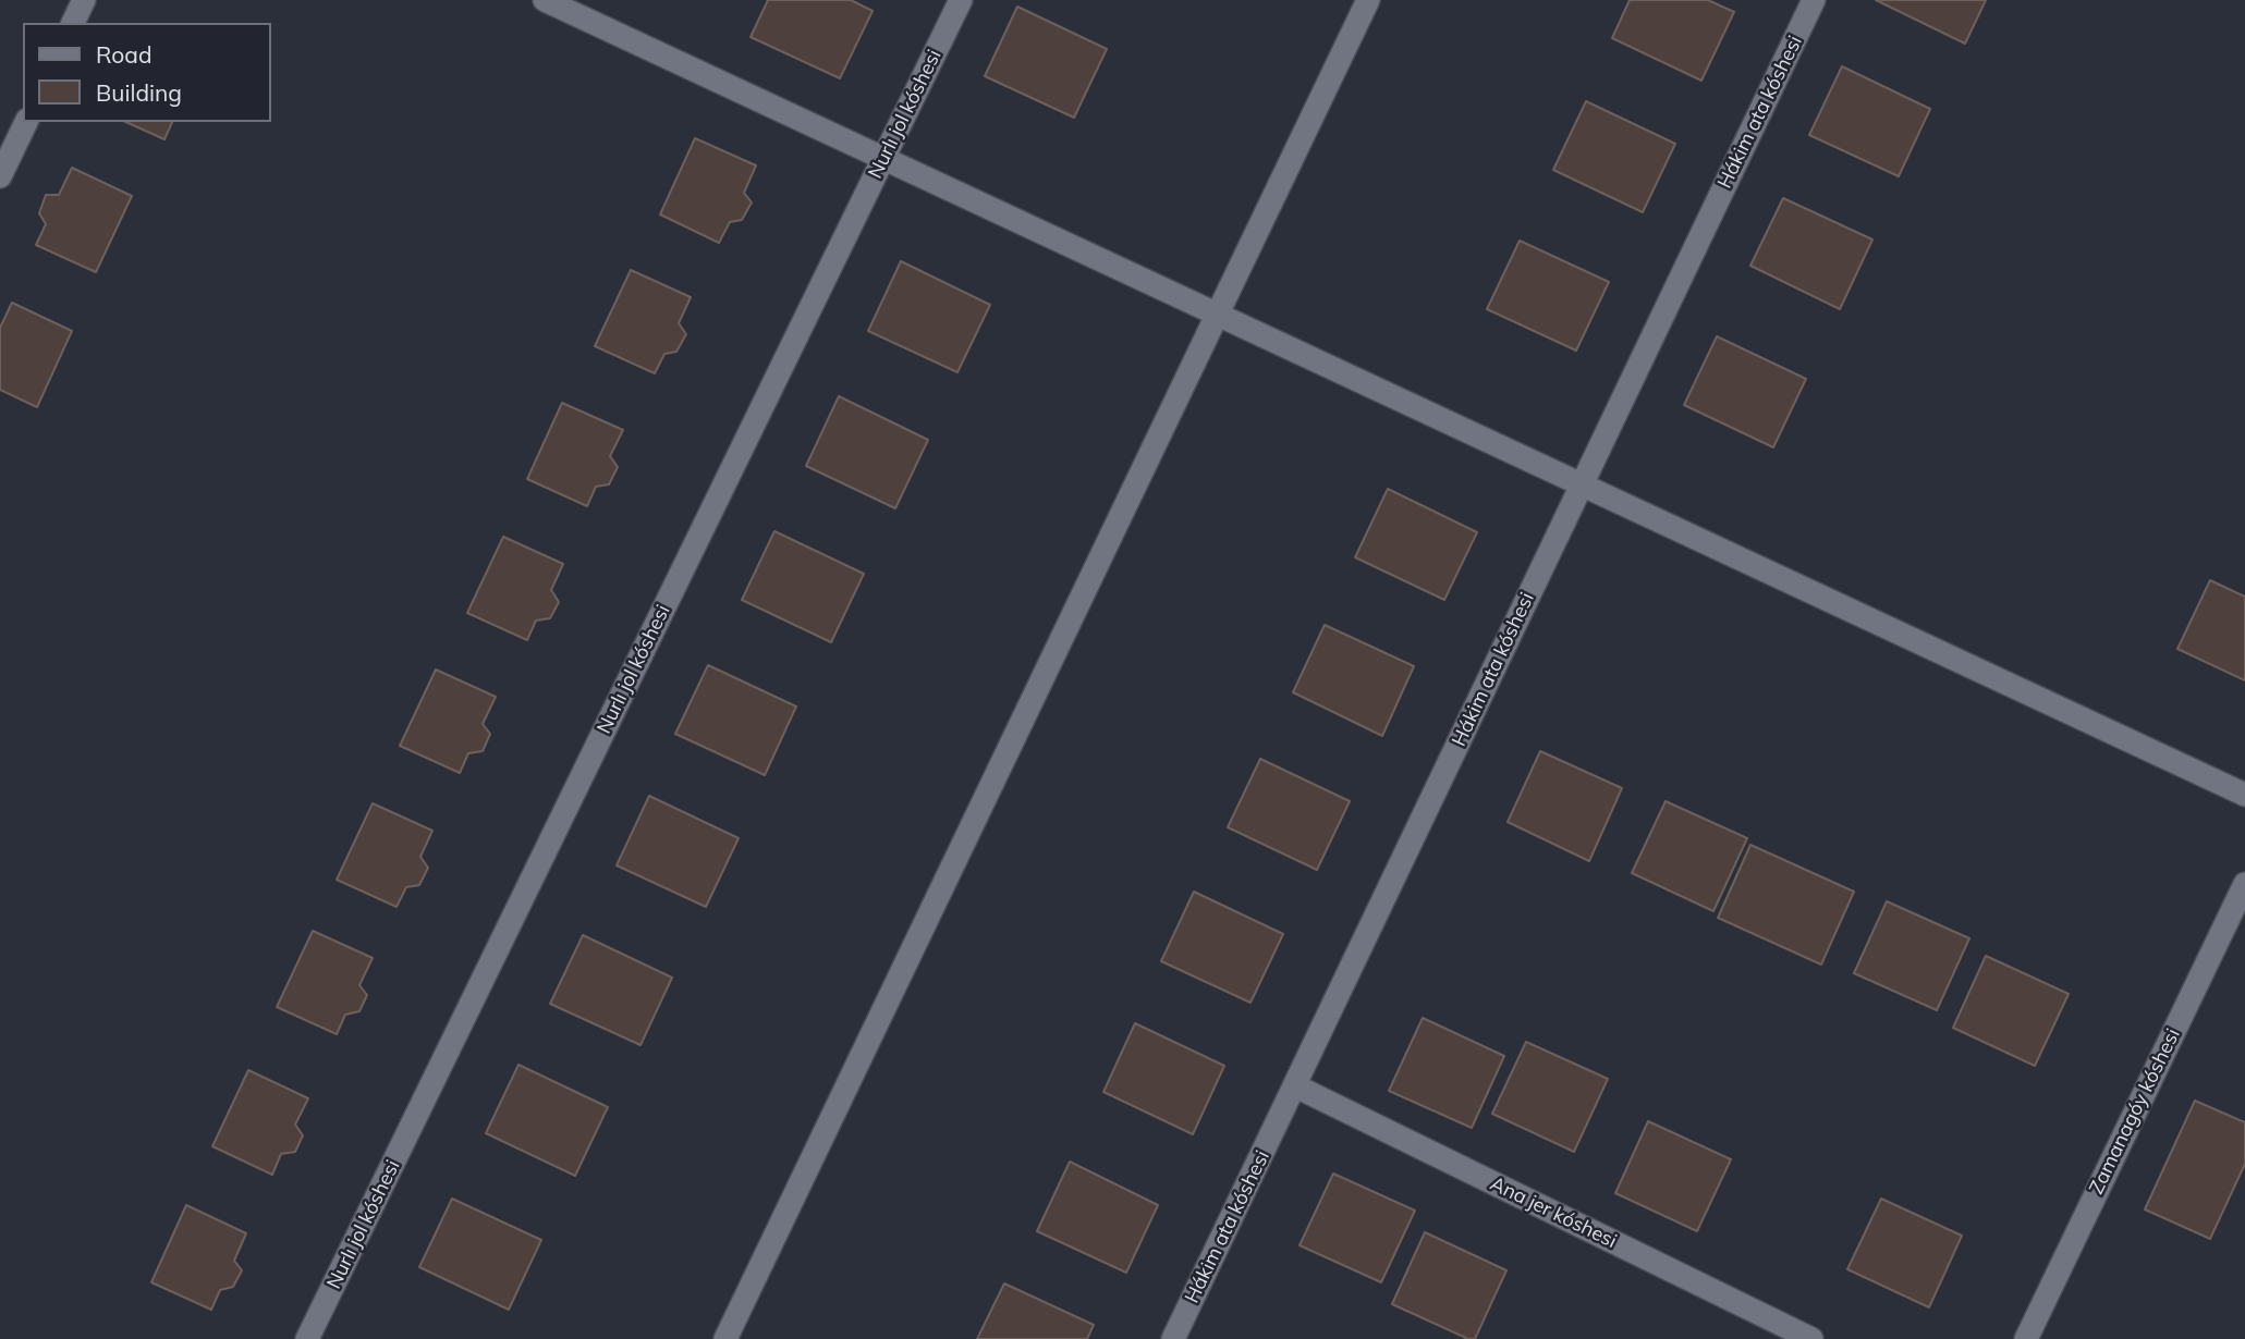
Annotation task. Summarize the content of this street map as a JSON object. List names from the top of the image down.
{
  "streets": {
    "street": [
      "Hákim ata kóshesi",
      "Nurlı jol kóshesi",
      "Zamanagóy kóshesi",
      "Ana jer kóshesi"
    ]
  },
  "crossings": [
    ["Hákim ata kóshesi", "Ana jer kóshesi"]
  ],
  "legend": ["Road", "Building"]
}
